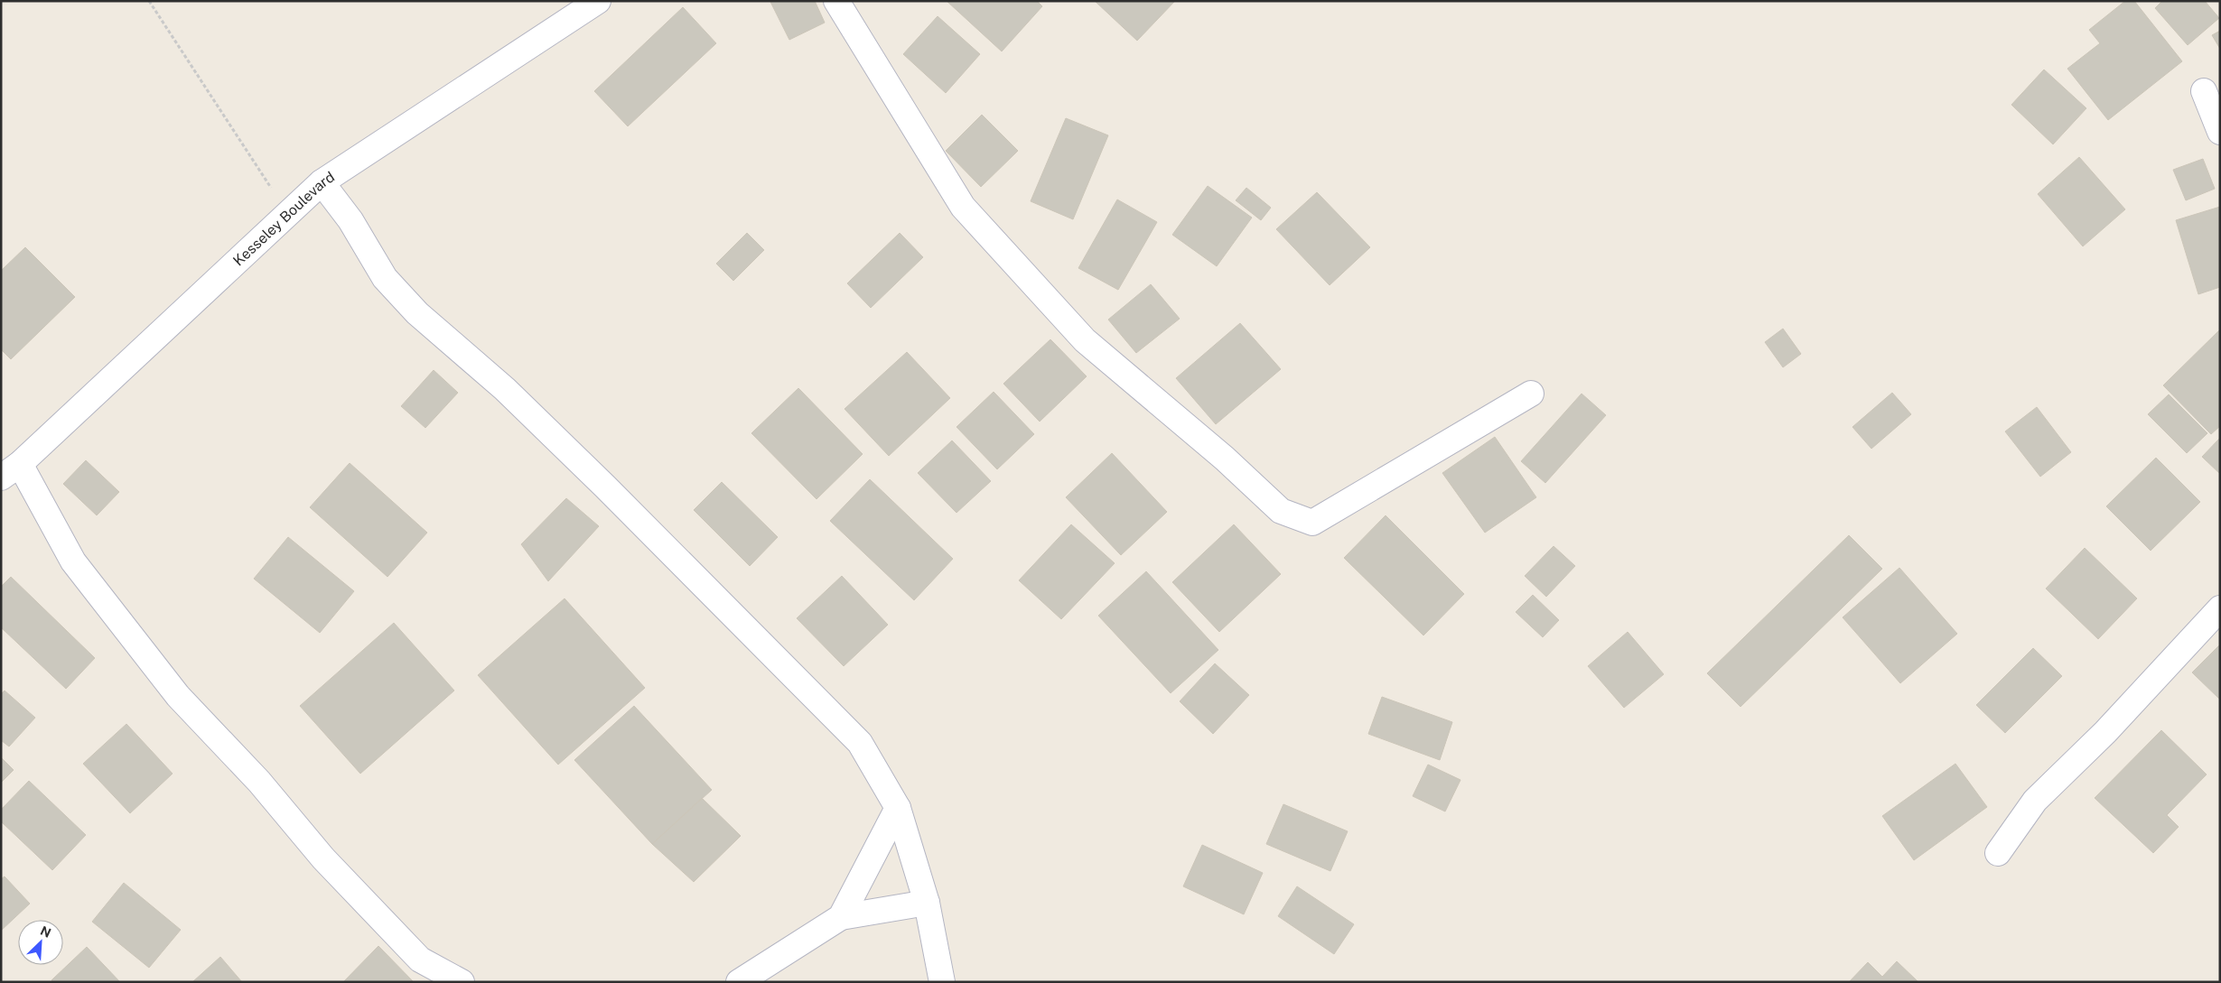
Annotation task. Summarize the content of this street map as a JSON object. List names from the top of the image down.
{
  "streets": {
    "street": ["Kesseley Boulevard"]
  },
  "north": "top right"
}
